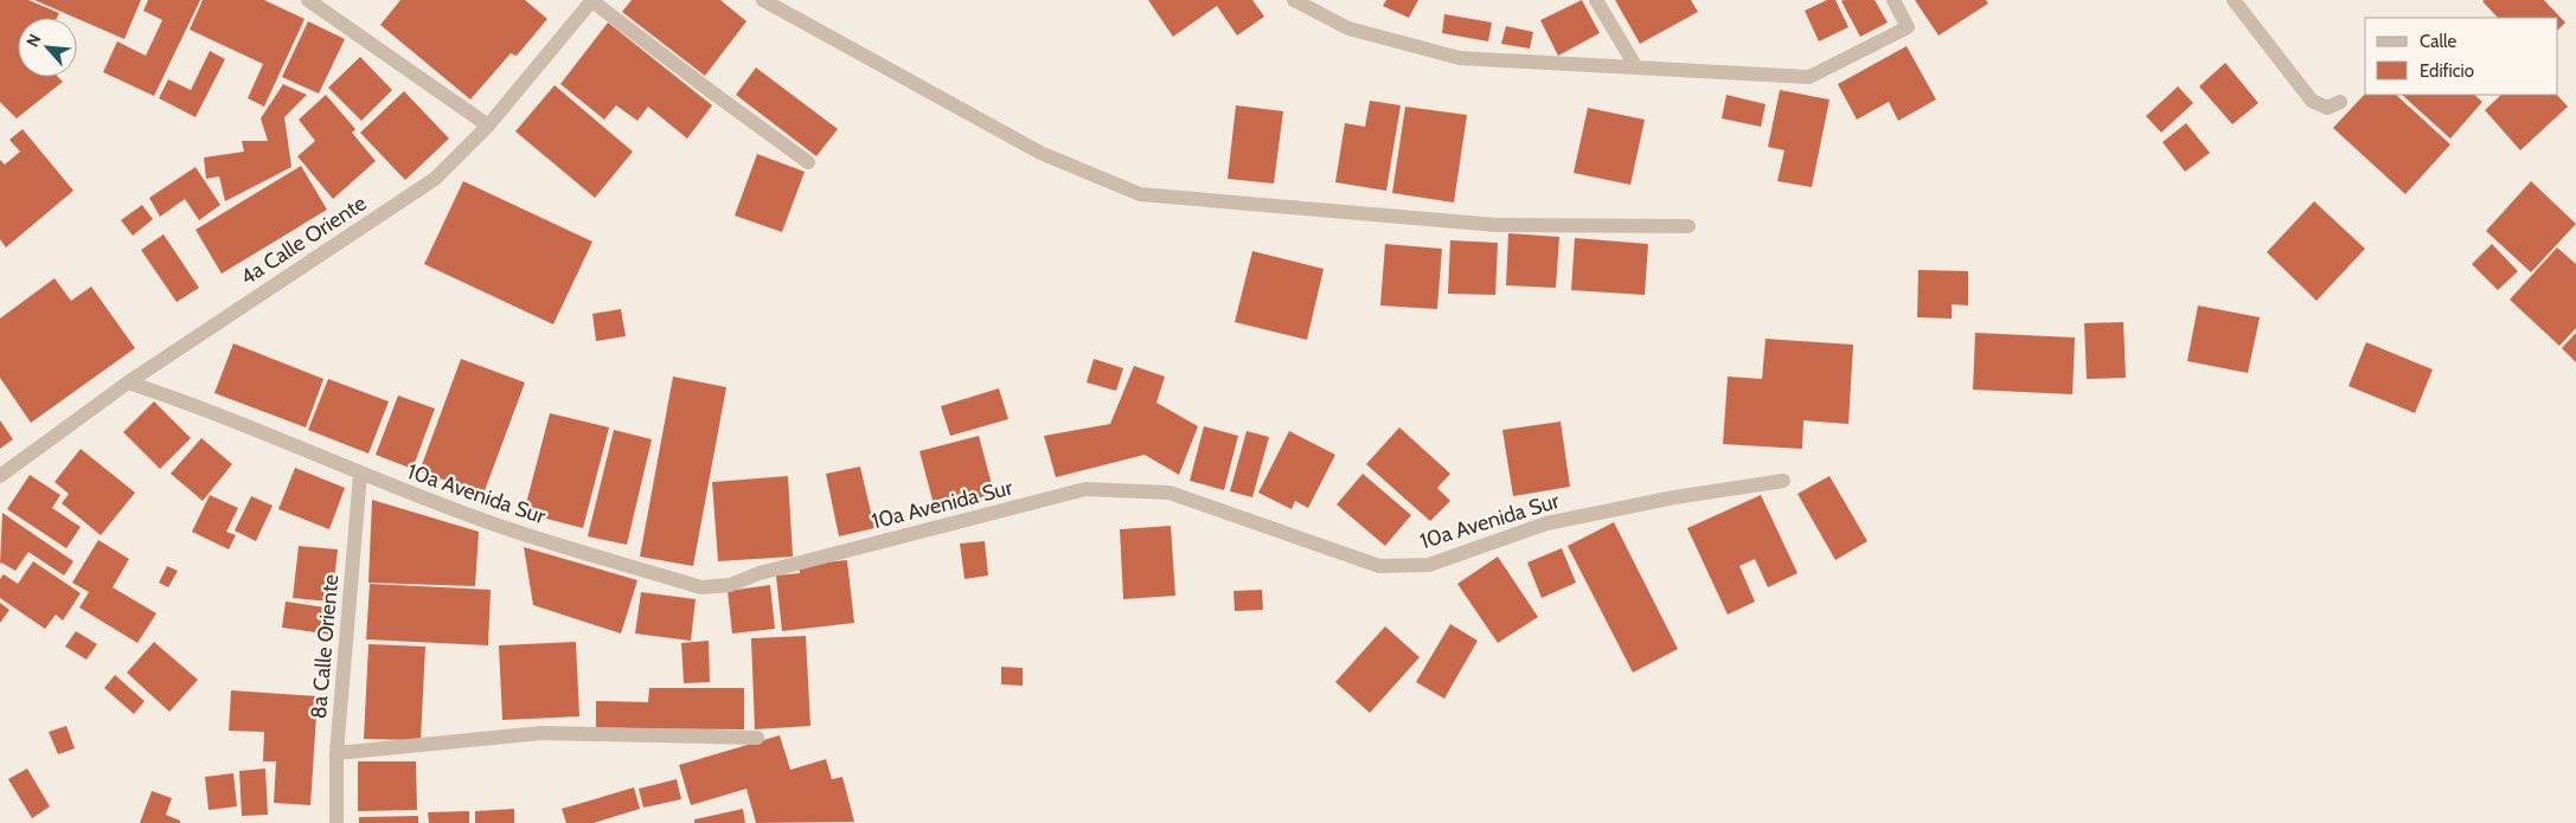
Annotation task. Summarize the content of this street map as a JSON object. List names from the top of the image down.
{
  "streets": {
    "street": ["4a Calle Oriente", "10a Avenida Sur", "8a Calle Oriente"]
  },
  "crossings": [
    ["4a Calle Oriente", "10a Avenida Sur"],
    ["10a Avenida Sur", "8a Calle Oriente"]
  ],
  "legend": ["Calle", "Edificio"],
  "north": "top left"
}
